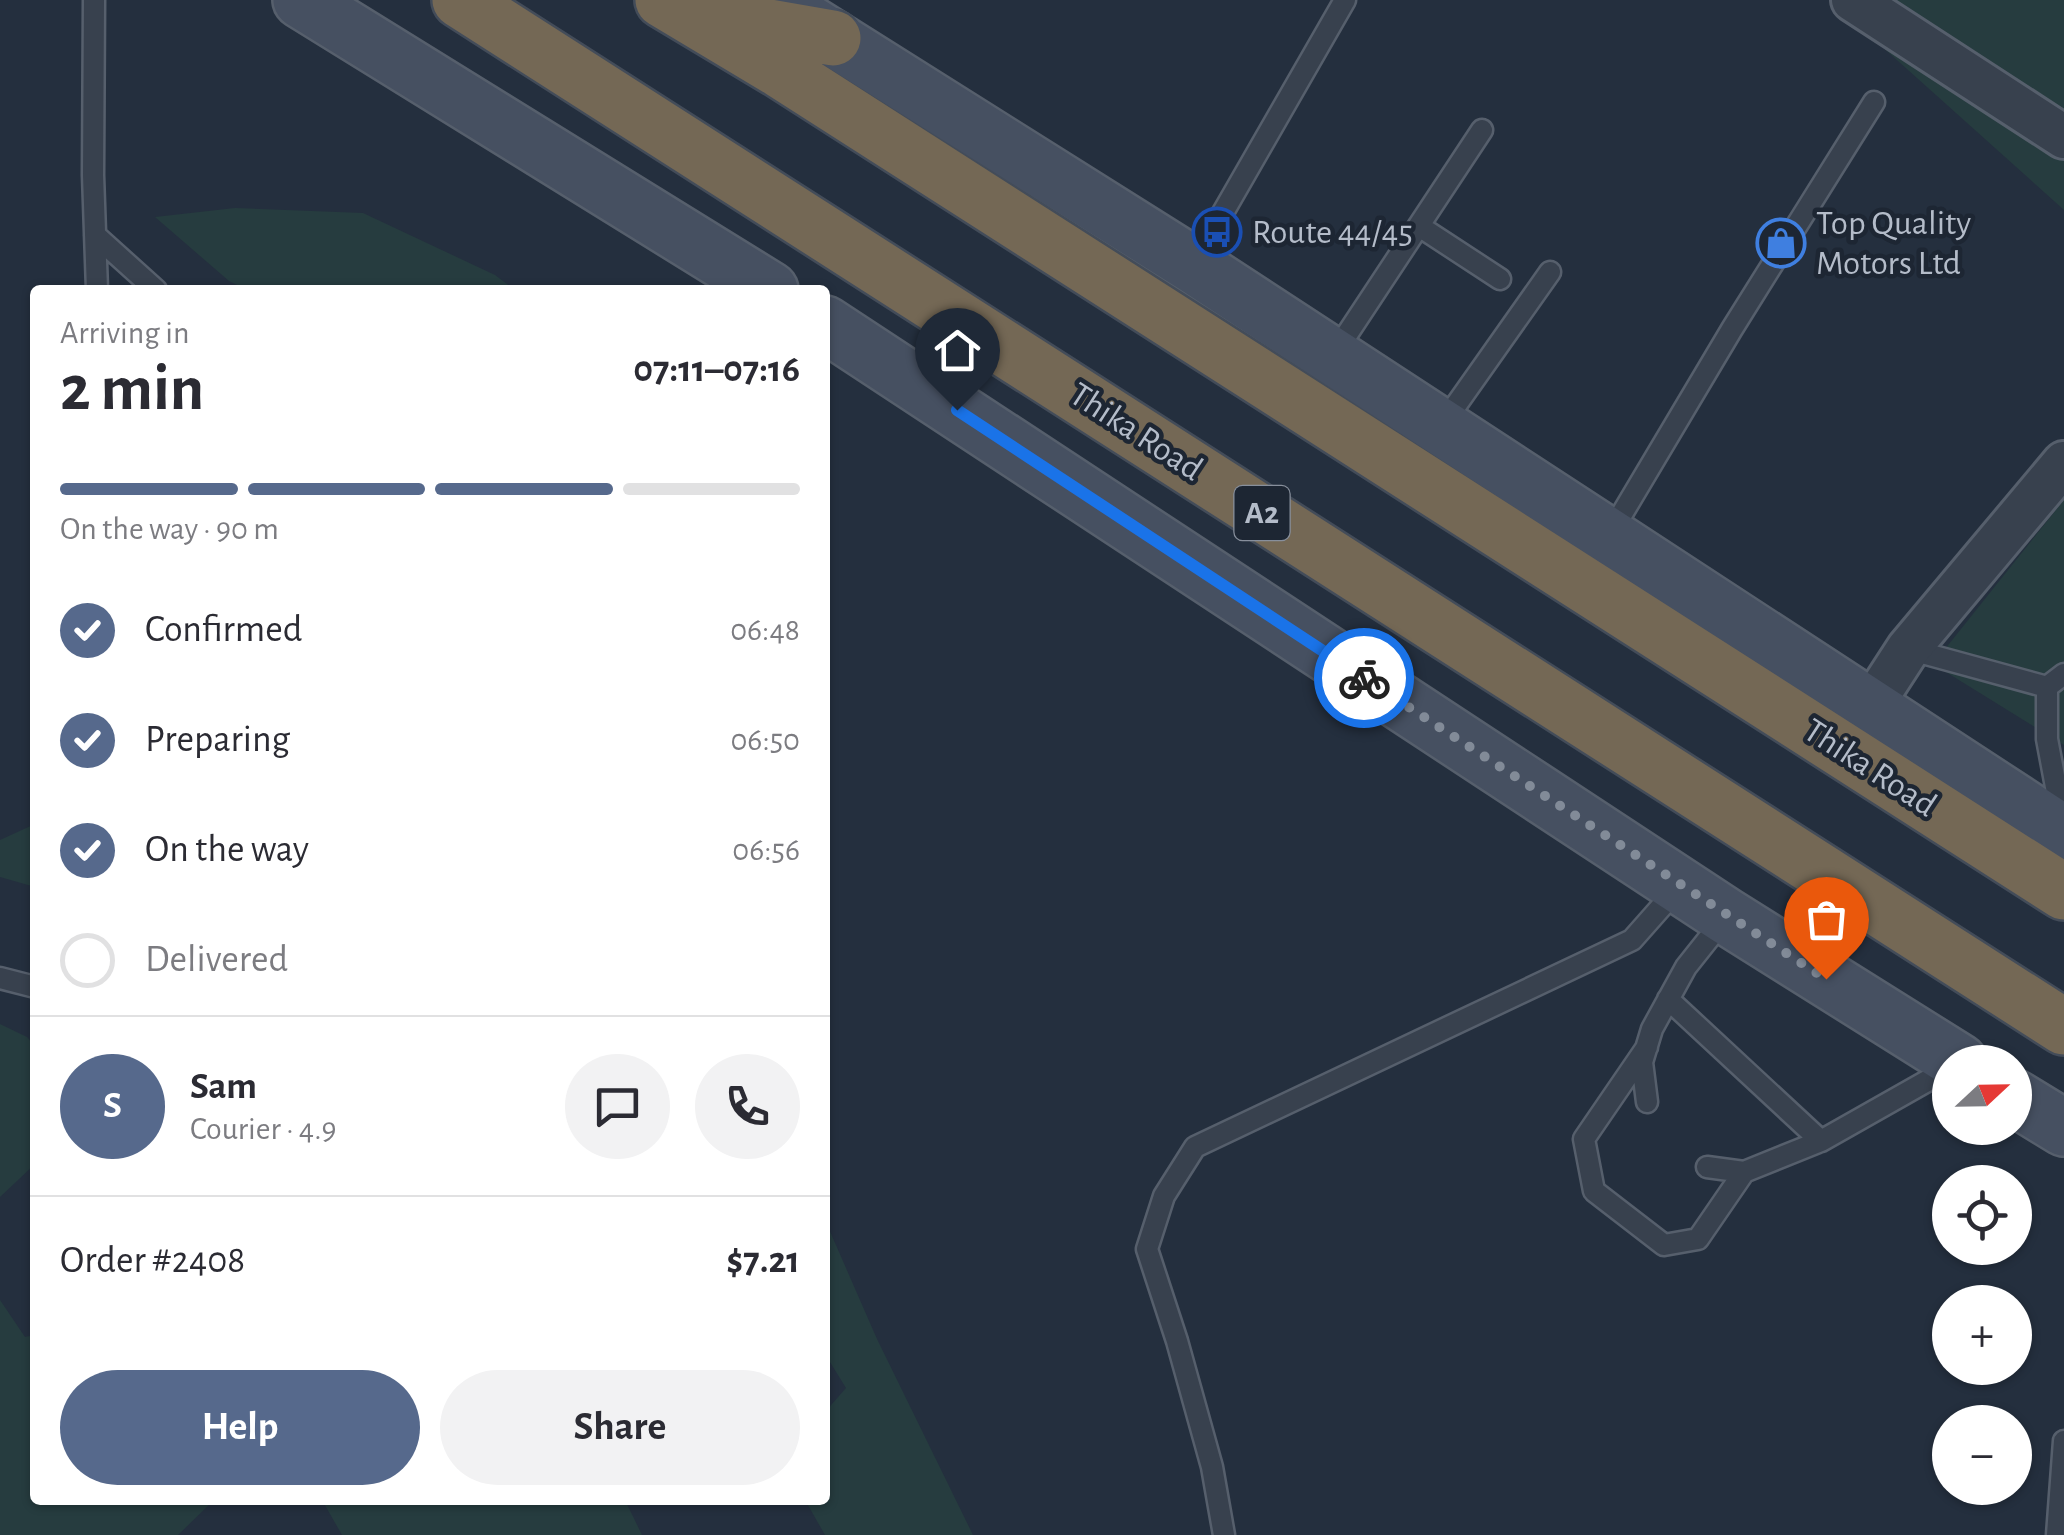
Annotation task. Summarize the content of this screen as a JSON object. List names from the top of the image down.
{
  "streets": {
    "highway": ["Thika Road", "A2"]
  },
  "places": {
    "bus stop": ["Route 44/45"],
    "shop": ["Top Quality Motors Ltd"]
  },
  "north": "right",
  "page": {
    "heading": ["2 min", "Arriving in", "07:11–07:16"],
    "panel": [
      "Sam",
      "Courier · 4.9",
      "Order #2408",
      "$7.21"
    ],
    "bar": "On the way · 90 m",
    "list": [
      ["Confirmed", "06:48"],
      ["Preparing", "06:50"],
      ["On the way", "06:56"],
      "Delivered"
    ],
    "map_buttons": ["+", "−"],
    "round": "S",
    "buttons": ["Help", "Share"]
  }
}
